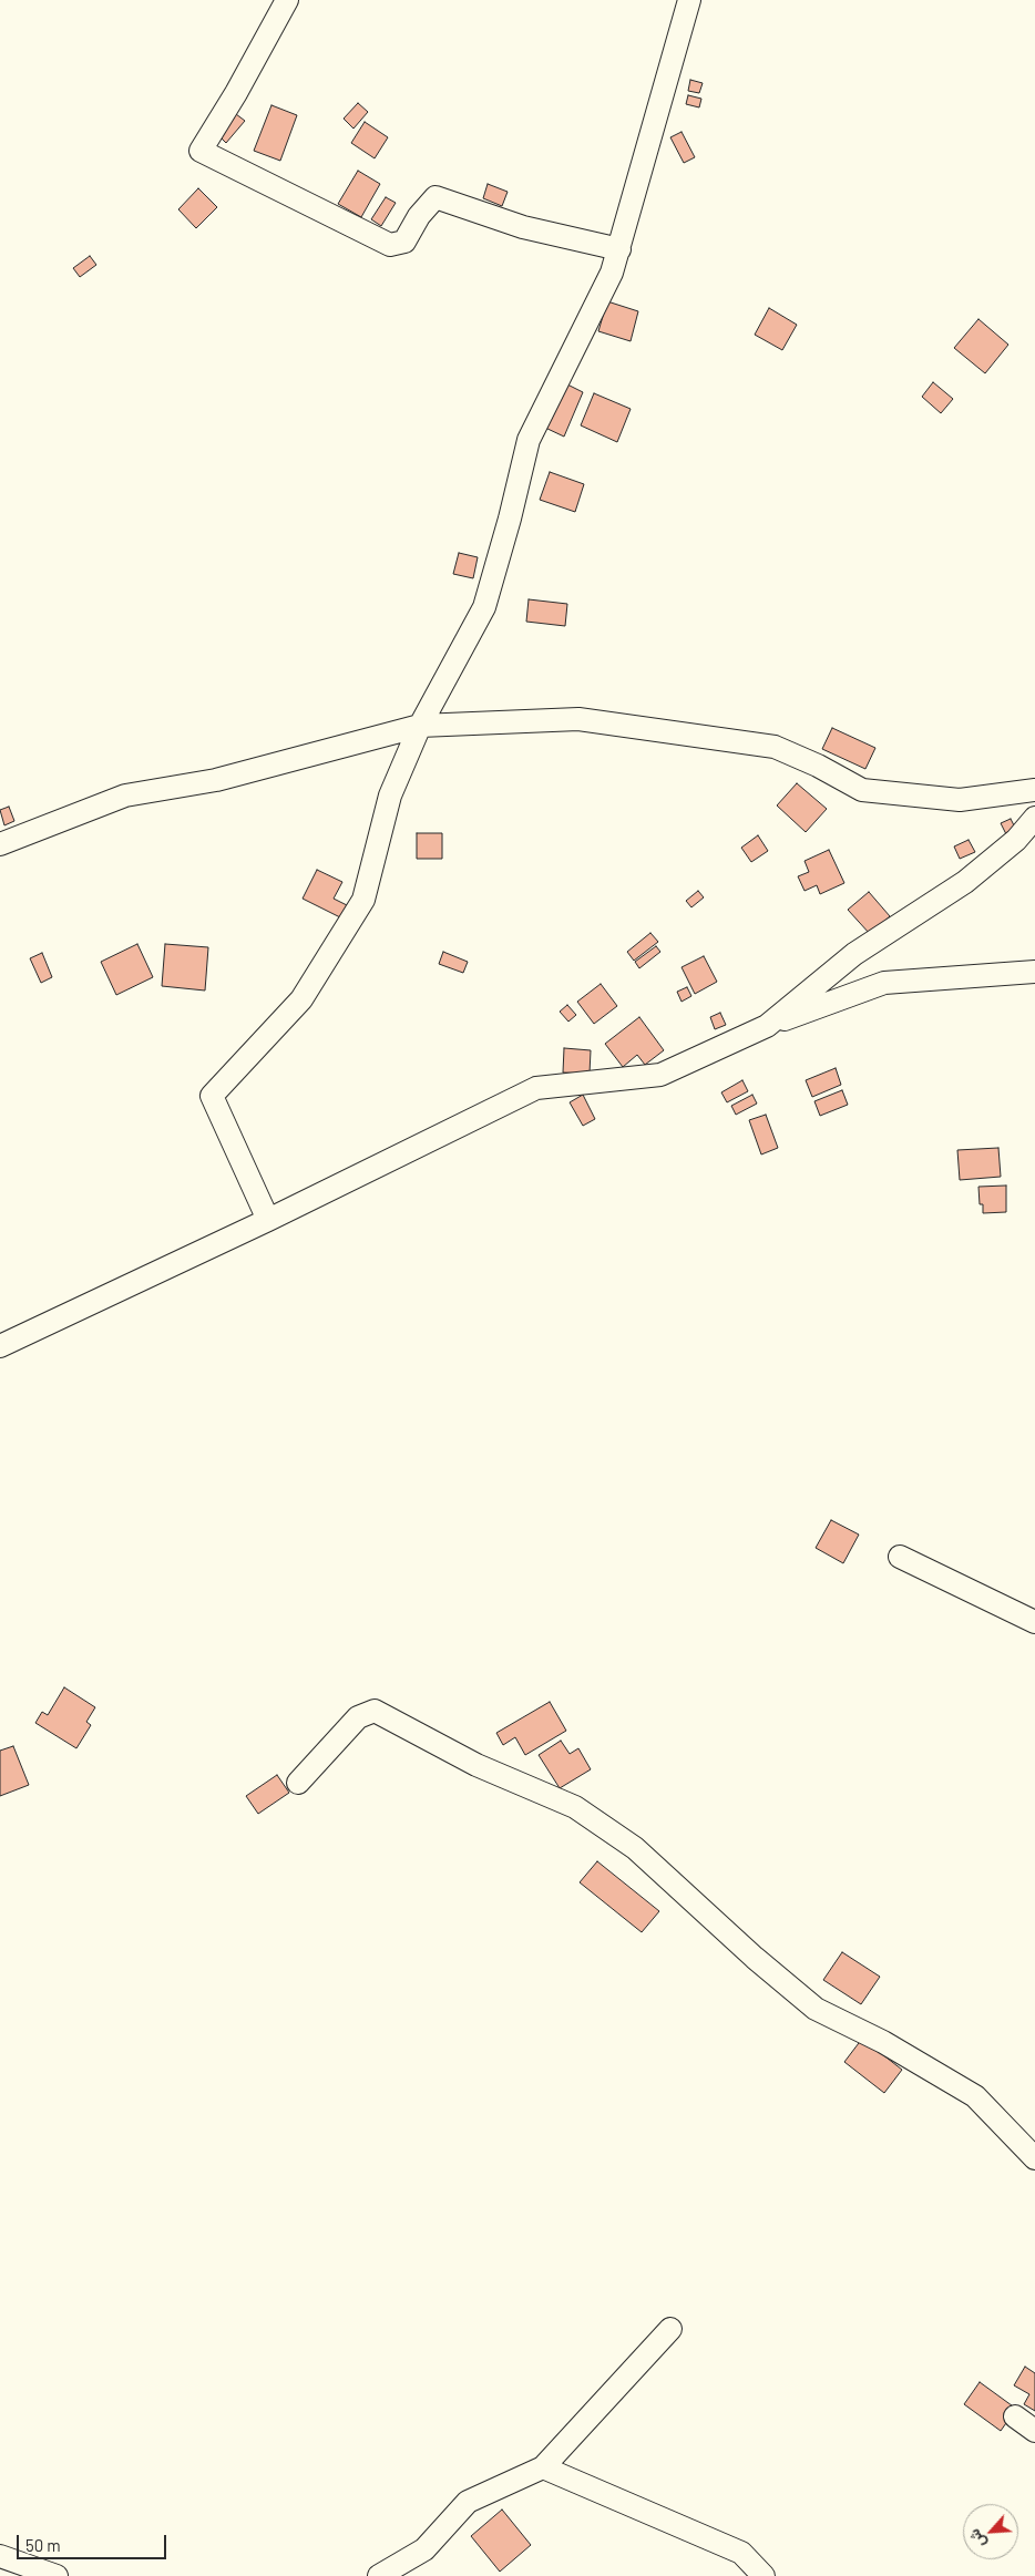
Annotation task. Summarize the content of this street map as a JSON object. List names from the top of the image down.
{
  "scale_bar": "50 m",
  "north": "bottom left"
}
